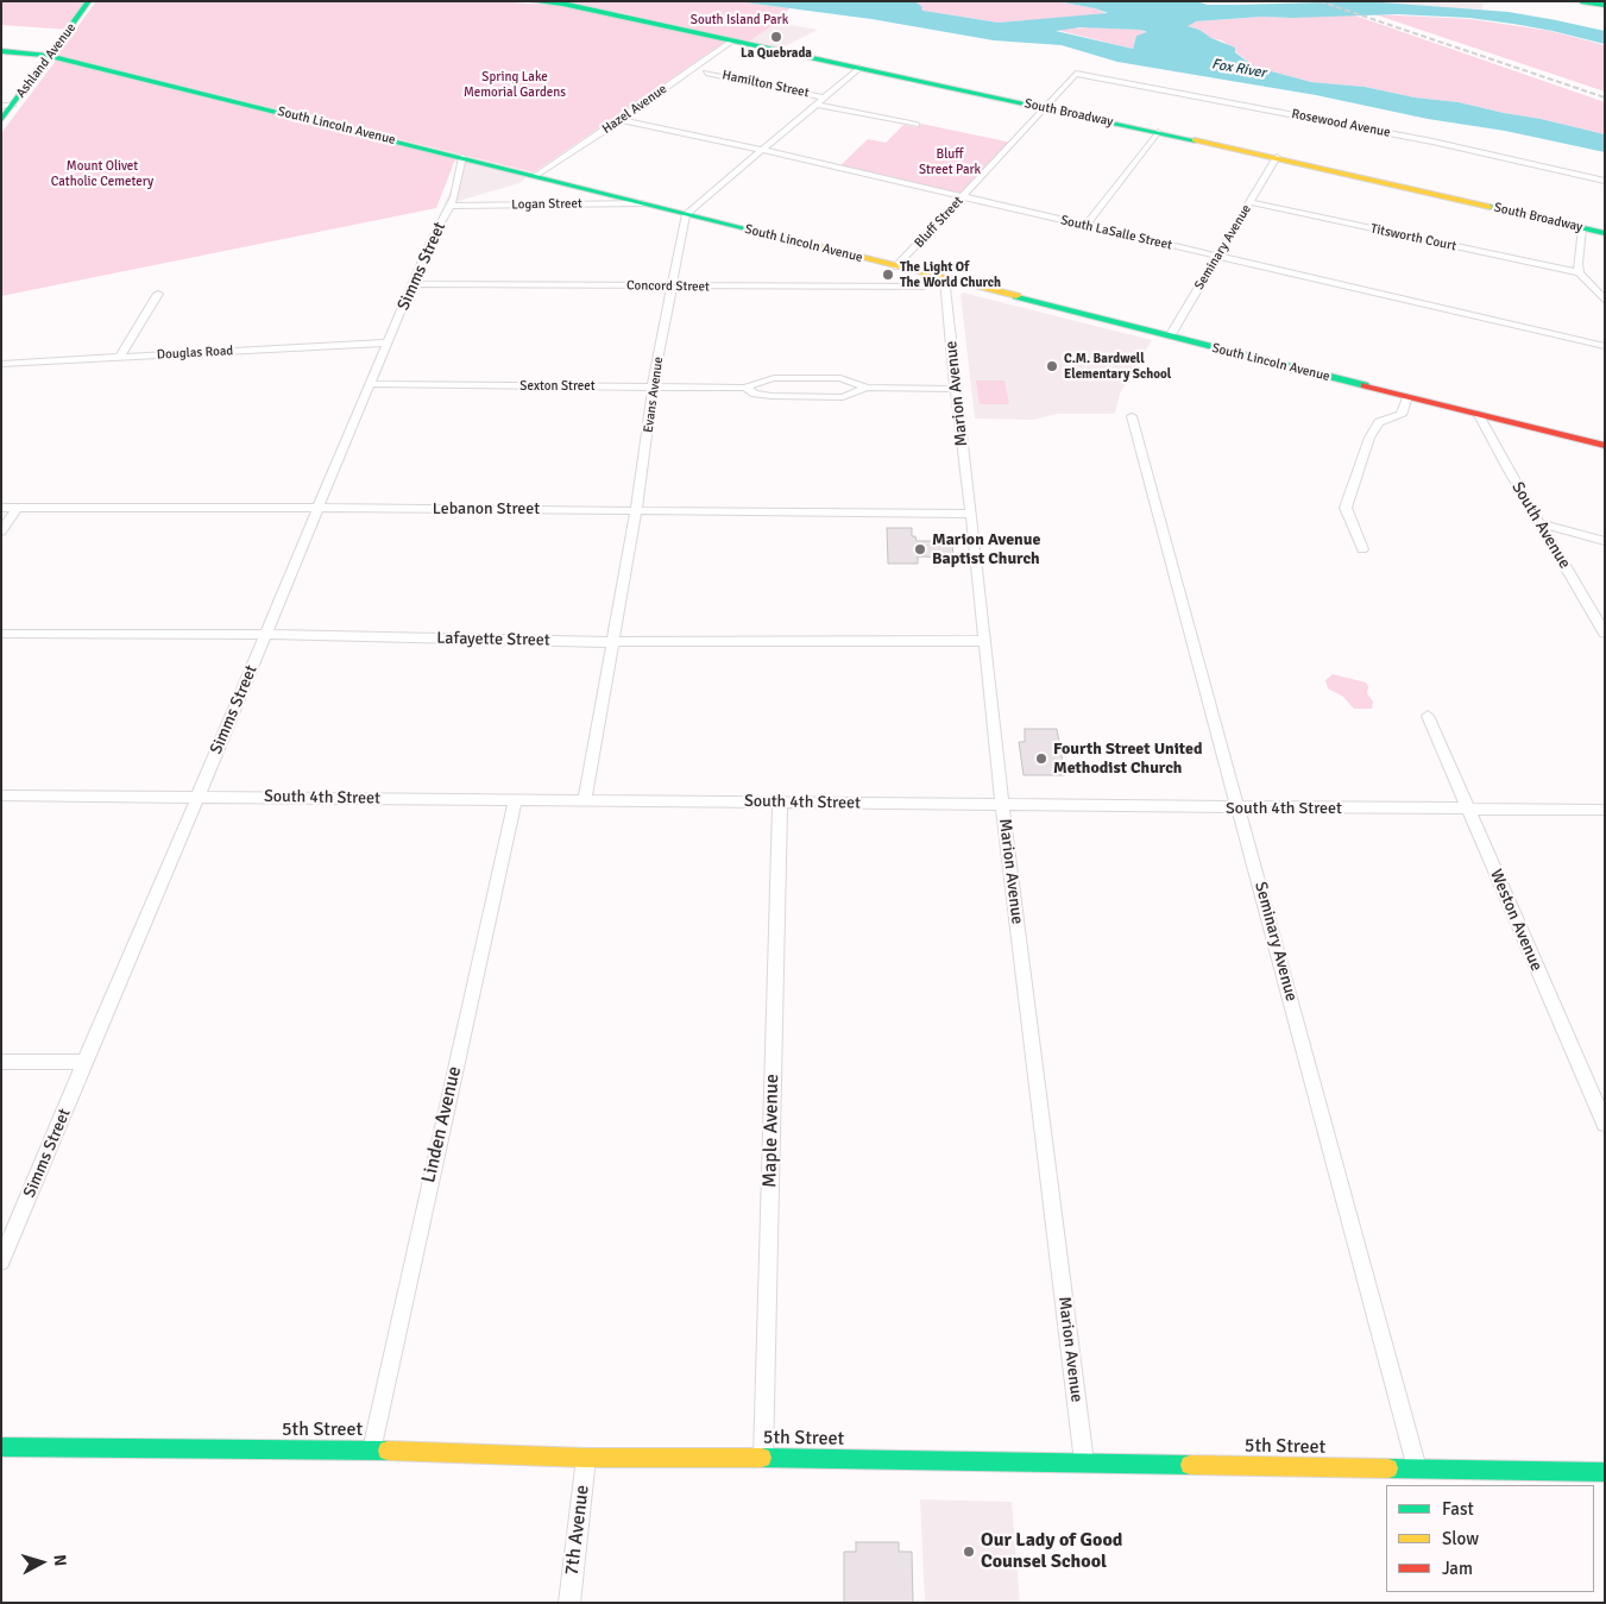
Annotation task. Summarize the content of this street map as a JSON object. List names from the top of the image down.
{
  "streets": {
    "street": [
      "Ashland Avenue",
      "Hamilton Street",
      "Hazel Avenue",
      "South Broadway",
      "Rosewood Avenue",
      "South Lincoln Avenue",
      "Logan Street",
      "Bluff Street",
      "South LaSalle Street",
      "Titsworth Court",
      "Seminary Avenue",
      "Simms Street",
      "Concord Street",
      "Douglas Road",
      "Sexton Street",
      "Marion Avenue",
      "Evans Avenue",
      "Lebanon Street",
      "South Avenue",
      "Lafayette Street",
      "South 4th Street",
      "Weston Avenue",
      "Linden Avenue",
      "Maple Avenue",
      "5th Street",
      "7th Avenue"
    ]
  },
  "crossings": [
    ["Ashland Avenue", "South Lincoln Avenue"],
    ["Hazel Avenue", "South Broadway"],
    ["Hazel Avenue", "South Lincoln Avenue"],
    ["Hazel Avenue", "South LaSalle Street"],
    ["South Broadway", "Bluff Street"],
    ["South Broadway", "Seminary Avenue"],
    ["Rosewood Avenue", "Bluff Street"],
    ["South Lincoln Avenue", "Logan Street"],
    ["South Lincoln Avenue", "Bluff Street"],
    ["South Lincoln Avenue", "Seminary Avenue"],
    ["South Lincoln Avenue", "Simms Street"],
    ["South Lincoln Avenue", "Marion Avenue"],
    ["South Lincoln Avenue", "Evans Avenue"],
    ["South Lincoln Avenue", "South Avenue"],
    ["Logan Street", "Simms Street"],
    ["Bluff Street", "South LaSalle Street"],
    ["South LaSalle Street", "Seminary Avenue"],
    ["Titsworth Court", "Seminary Avenue"],
    ["Seminary Avenue", "South 4th Street"],
    ["Seminary Avenue", "5th Street"],
    ["Simms Street", "Concord Street"],
    ["Simms Street", "Douglas Road"],
    ["Simms Street", "Sexton Street"],
    ["Simms Street", "Lebanon Street"],
    ["Simms Street", "Lafayette Street"],
    ["Simms Street", "South 4th Street"],
    ["Concord Street", "Evans Avenue"],
    ["Sexton Street", "Marion Avenue"],
    ["Sexton Street", "Evans Avenue"],
    ["Marion Avenue", "Lebanon Street"],
    ["Marion Avenue", "Lafayette Street"],
    ["Marion Avenue", "South 4th Street"],
    ["Marion Avenue", "5th Street"],
    ["Evans Avenue", "Lebanon Street"],
    ["Evans Avenue", "Lafayette Street"],
    ["Evans Avenue", "South 4th Street"],
    ["South 4th Street", "Weston Avenue"],
    ["South 4th Street", "Linden Avenue"],
    ["South 4th Street", "Maple Avenue"],
    ["Linden Avenue", "5th Street"],
    ["Maple Avenue", "5th Street"],
    ["5th Street", "7th Avenue"]
  ],
  "water": ["Fox River"],
  "parks": [
    "South Island Park",
    "Spring Lake Memorial Gardens",
    "Bluff Street Park",
    "Mount Olivet Catholic Cemetery"
  ],
  "places": [
    "La Quebrada",
    "The Light Of The World Church",
    "C.M. Bardwell Elementary School",
    "Marion Avenue Baptist Church",
    "Fourth Street United Methodist Church",
    "Our Lady of Good Counsel School"
  ],
  "legend": ["Fast", "Slow", "Jam"],
  "north": "right"
}
